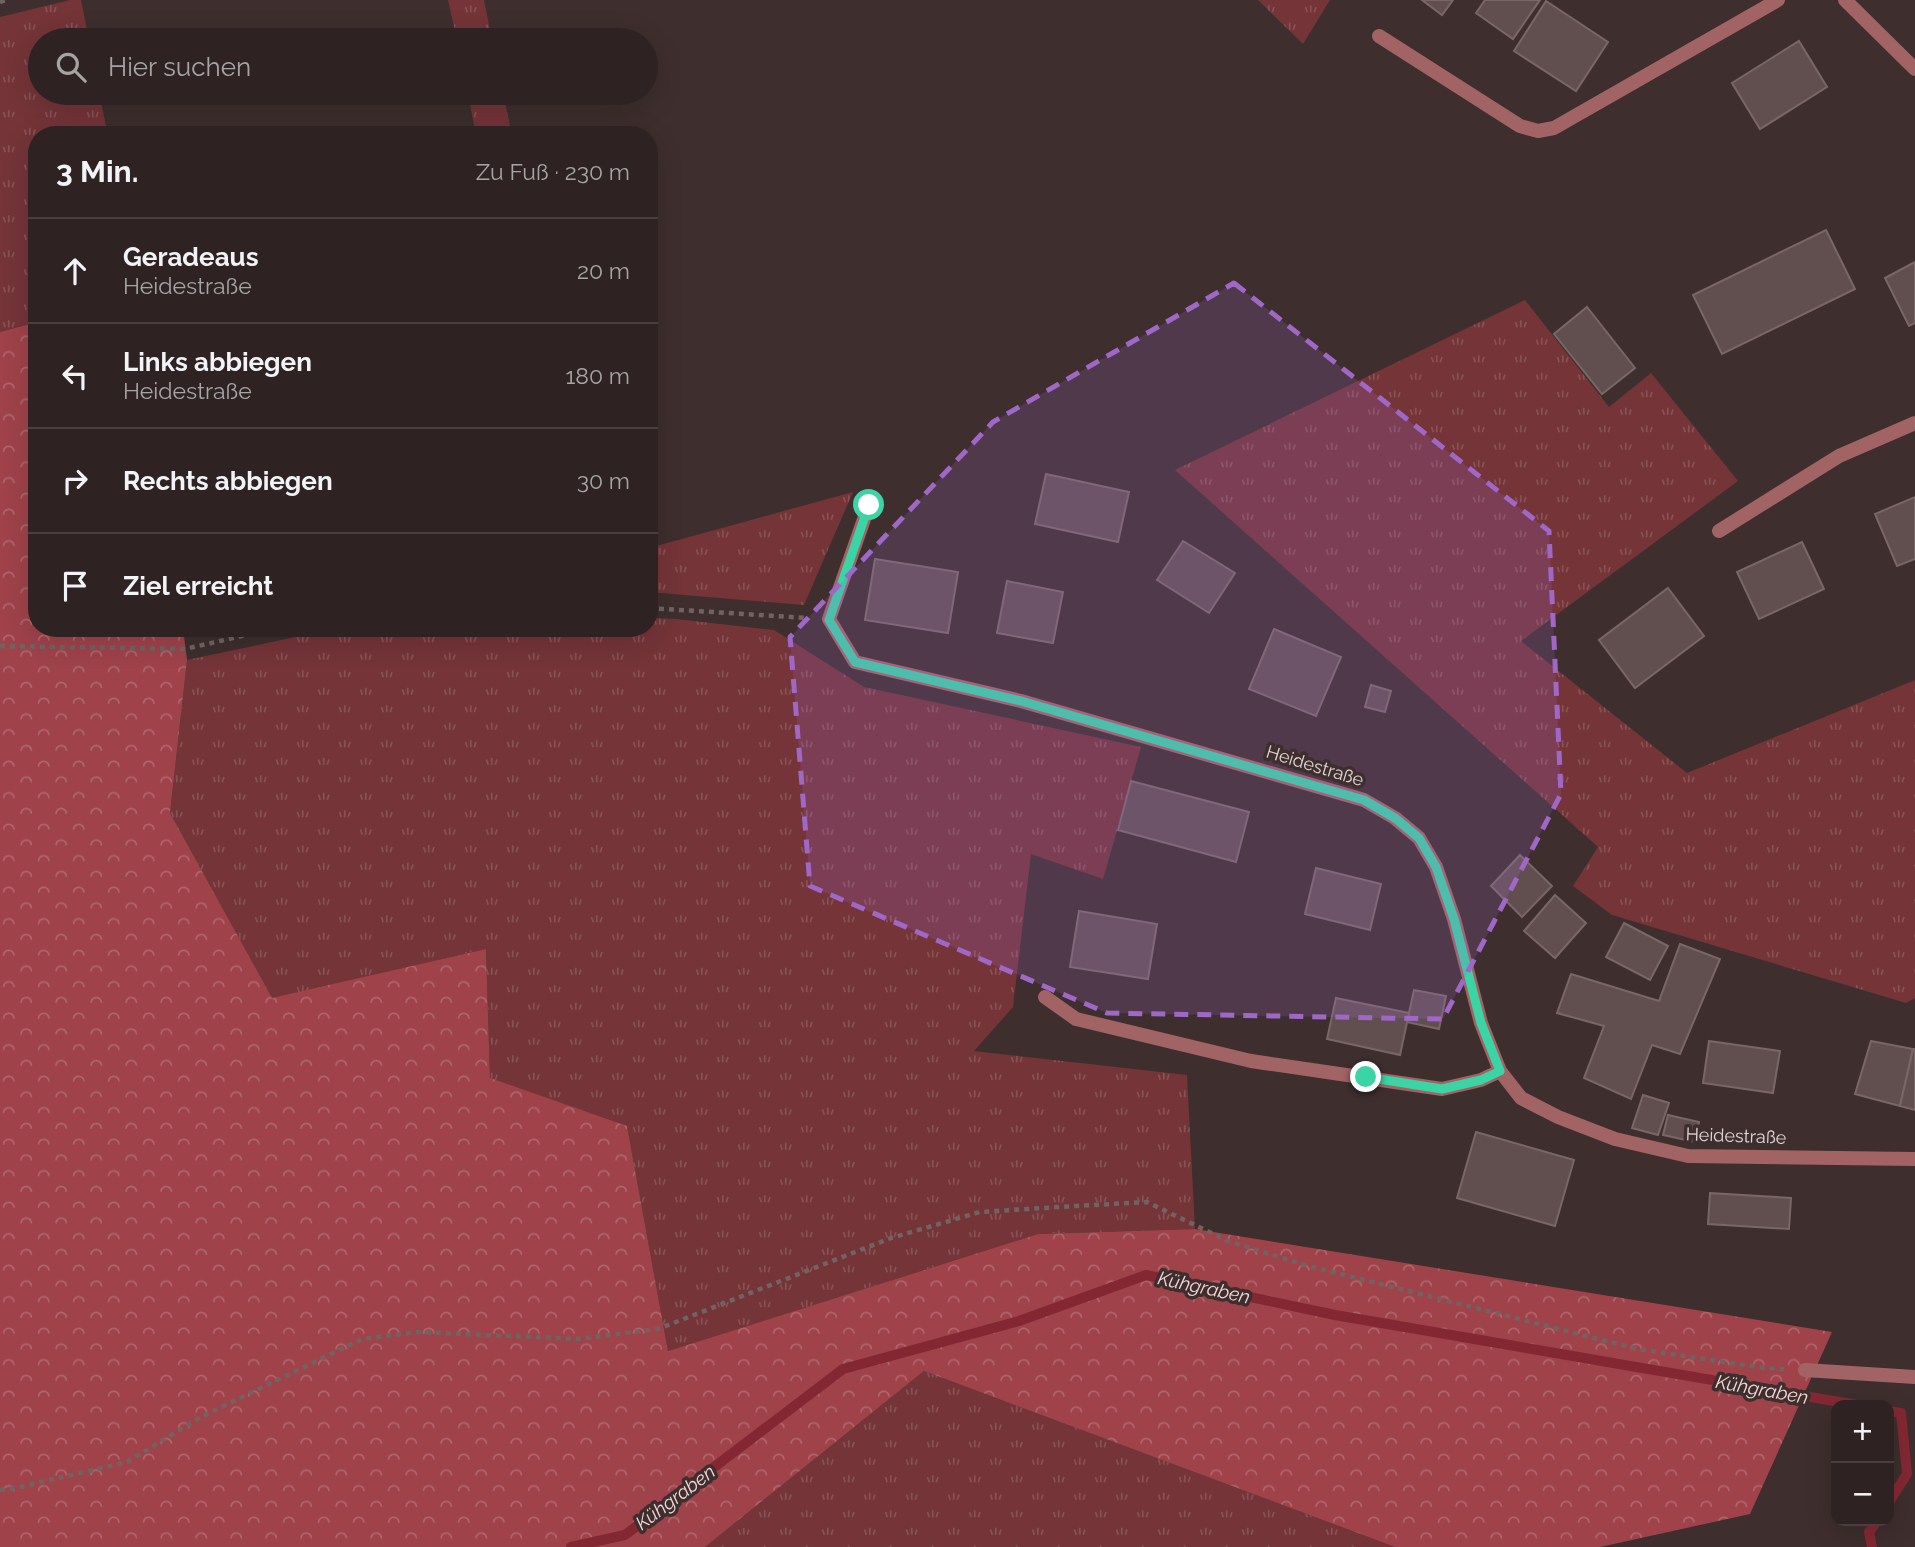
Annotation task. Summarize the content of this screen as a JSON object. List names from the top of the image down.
{
  "streets": {
    "street": ["Heidestraße"]
  },
  "water": ["Kühgraben"],
  "page": {
    "search": "Hier suchen",
    "heading": ["3 Min.", "Zu Fuß · 230 m"],
    "list": [
      ["Geradeaus", "Heidestraße", "20 m"],
      ["Links abbiegen", "Heidestraße", "180 m"],
      ["Rechts abbiegen", "30 m"],
      "Ziel erreicht"
    ],
    "map_buttons": ["+", "−"]
  }
}
